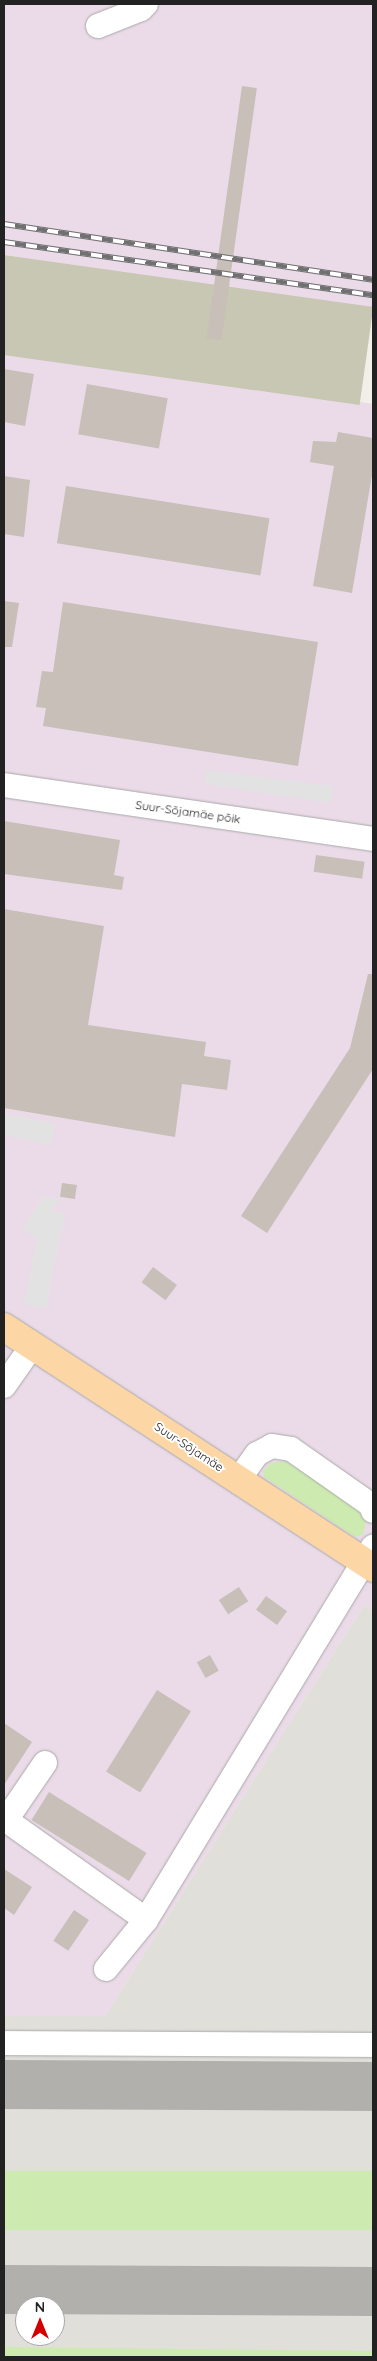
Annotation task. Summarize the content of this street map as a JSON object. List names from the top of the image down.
{
  "streets": {
    "main road": ["Suur-Sõjamäe"],
    "street": ["Suur-Sõjamäe põik"]
  },
  "north": "top"
}
